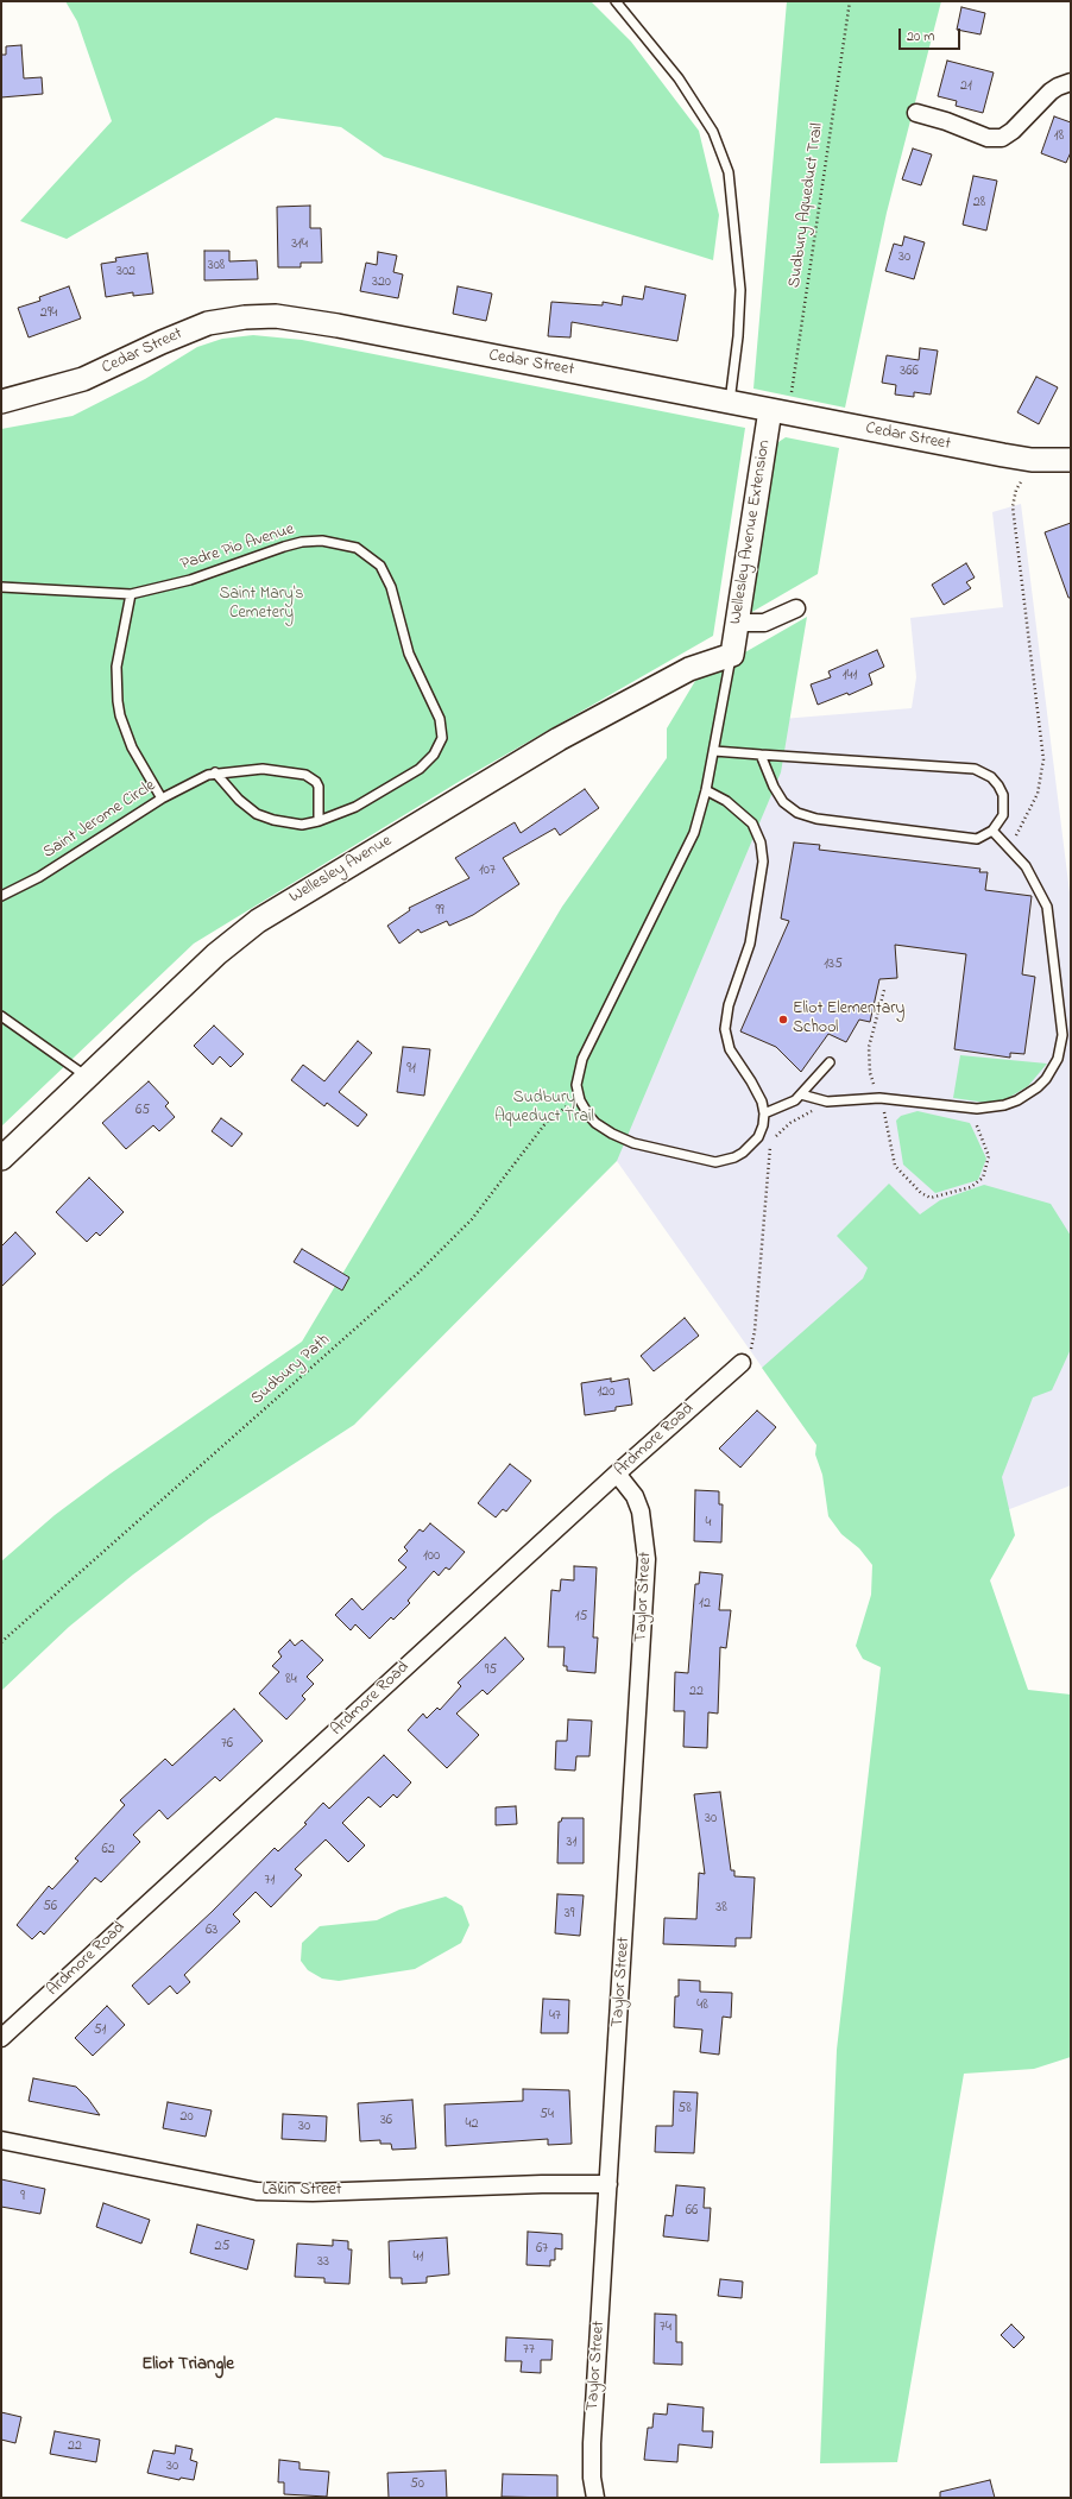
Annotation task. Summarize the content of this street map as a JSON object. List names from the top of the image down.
{
  "streets": {
    "street": [
      "Cedar Street",
      "Wellesley Avenue Extension",
      "Wellesley Avenue",
      "Ardmore Road",
      "Taylor Street",
      "Lakin Street"
    ],
    "lane": ["Padre Pio Avenue", "Saint Jerome Circle"],
    "path": ["Sudbury Aqueduct Trail", "Sudbury Path"]
  },
  "crossings": [
    ["Sudbury Aqueduct Trail", "Cedar Street"],
    ["Sudbury Aqueduct Trail", "Wellesley Avenue Extension"],
    ["Cedar Street", "Wellesley Avenue Extension"],
    ["Wellesley Avenue Extension", "Wellesley Avenue"],
    ["Padre Pio Avenue", "Saint Jerome Circle"],
    ["Ardmore Road", "Taylor Street"],
    ["Taylor Street", "Lakin Street"]
  ],
  "districts": ["Eliot Triangle"],
  "parks": ["Saint Mary's Cemetery", "Sudbury Aqueduct Trail"],
  "places": ["Eliot Elementary School"],
  "house_numbers": [
    "21",
    "18",
    "28",
    "314",
    "30",
    "308",
    "302",
    "320",
    "294",
    "366",
    "141",
    "107",
    "99",
    "135",
    "91",
    "65",
    "120",
    "4",
    "100",
    "12",
    "15",
    "95",
    "84",
    "22",
    "76",
    "30",
    "31",
    "62",
    "71",
    "56",
    "38",
    "39",
    "63",
    "48",
    "47",
    "51",
    "58",
    "54",
    "20",
    "36",
    "42",
    "30",
    "9",
    "66",
    "25",
    "67",
    "41",
    "33",
    "74",
    "77",
    "22",
    "30",
    "50"
  ],
  "scale_bar": "20 m"
}
